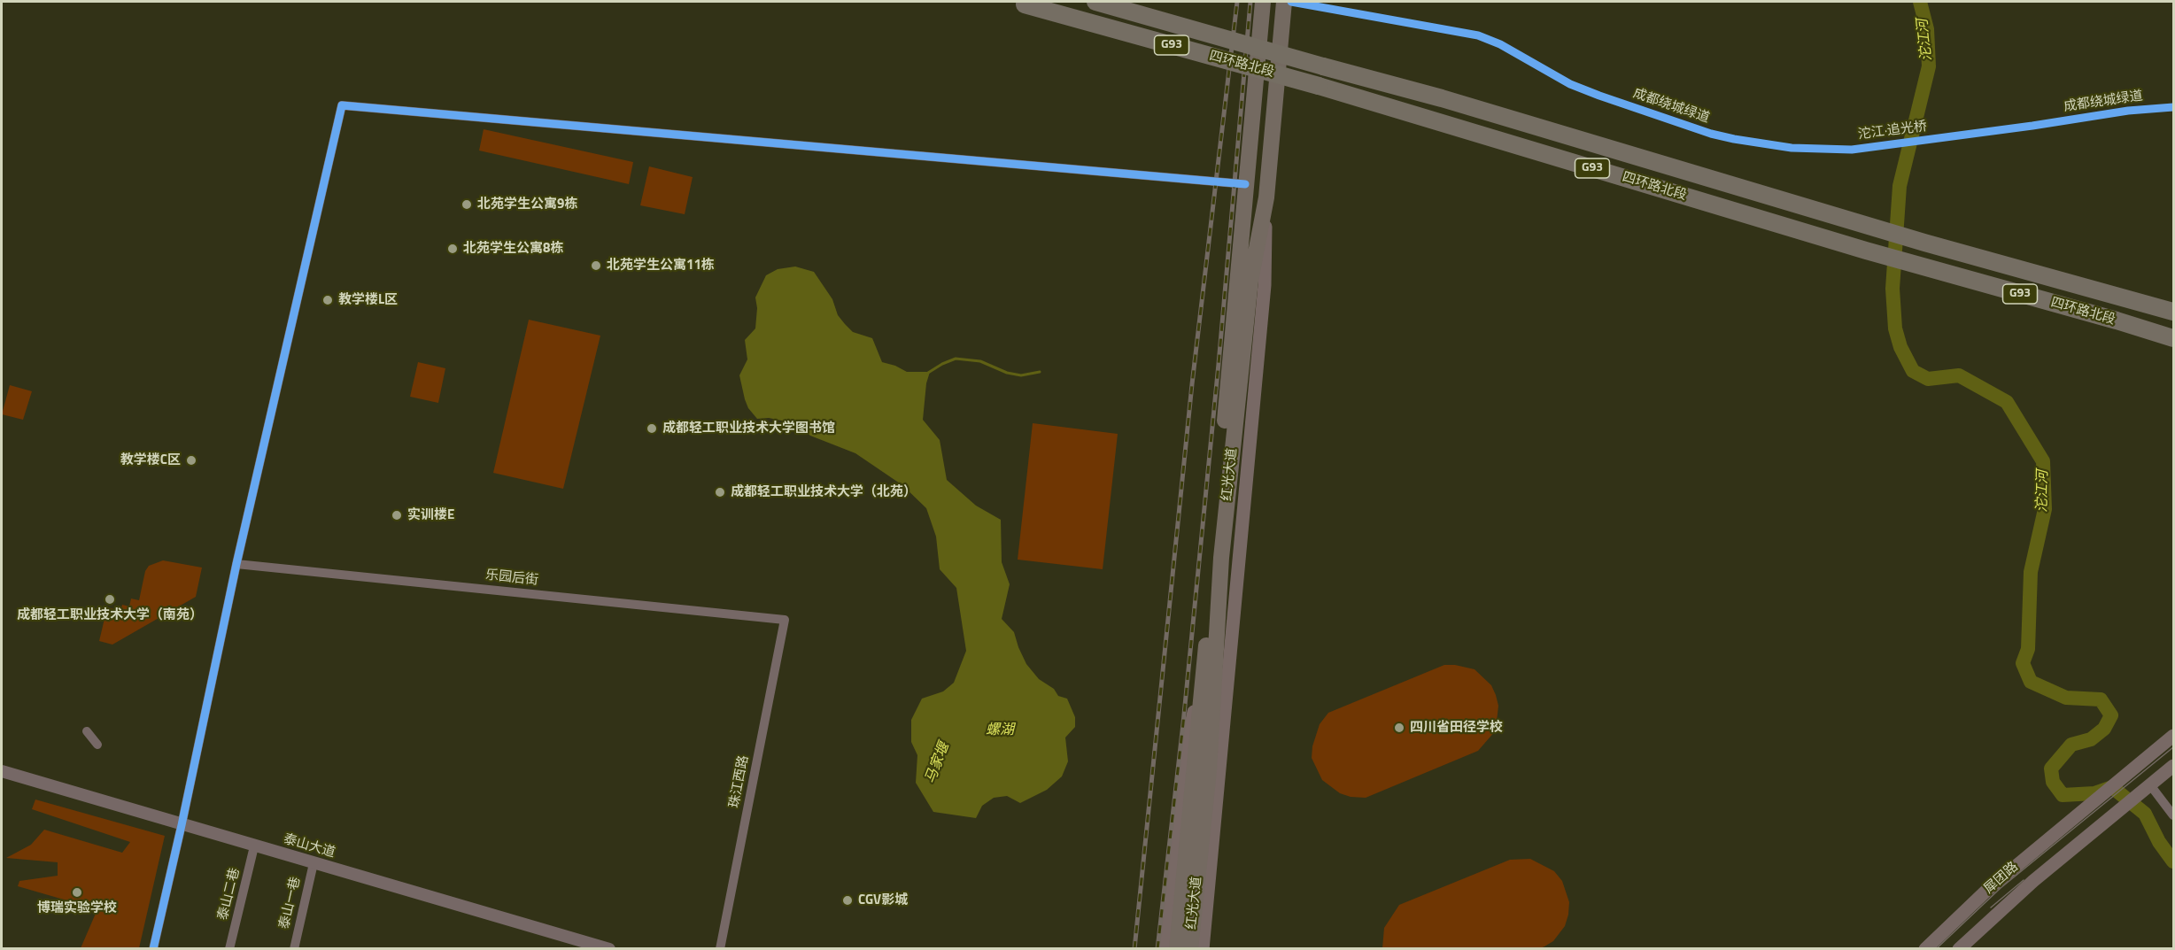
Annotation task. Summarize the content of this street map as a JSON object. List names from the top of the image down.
{
  "streets": {
    "highway": ["G93", "四环路北段", "红光大道"],
    "main road": ["犀团路"],
    "street": [
      "乐园后街",
      "珠江西路",
      "泰山大道",
      "泰山二巷",
      "泰山一巷"
    ],
    "cycle path": ["成都绕城绿道"]
  },
  "crossings": [
    ["乐园后街", "珠江西路"],
    ["泰山大道", "泰山二巷"],
    ["泰山大道", "泰山一巷"]
  ],
  "water": ["沱江河", "螺湖", "马家堰"],
  "places": [
    "北苑学生公寓9栋",
    "北苑学生公寓8栋",
    "北苑学生公寓11栋",
    "教学楼L区",
    "成都轻工职业技术大学图书馆",
    "教学楼C区",
    "成都轻工职业技术大学（北苑）",
    "实训楼E",
    "成都轻工职业技术大学（南苑）",
    "四川省田径学校",
    "博瑞实验学校",
    "CGV影城"
  ]
}
